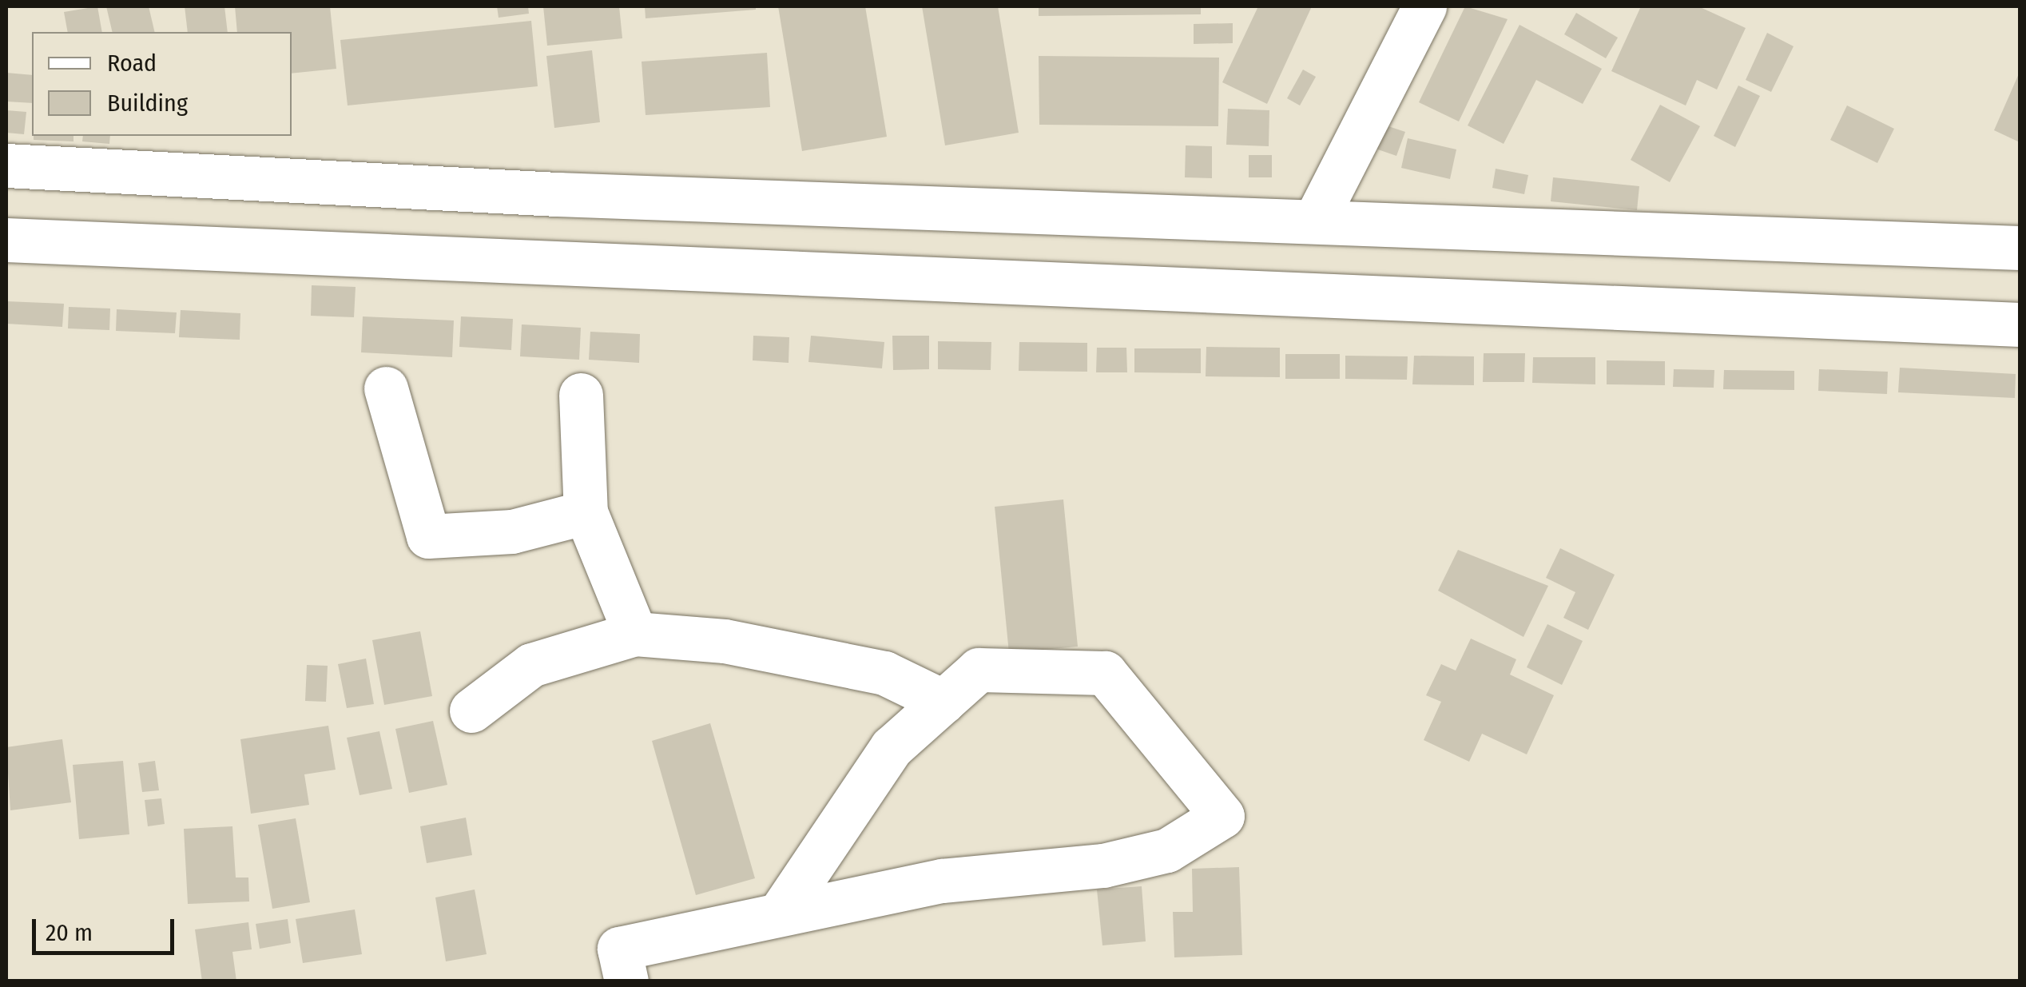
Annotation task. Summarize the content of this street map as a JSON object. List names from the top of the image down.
{
  "legend": ["Road", "Building"],
  "scale_bar": "20 m"
}
